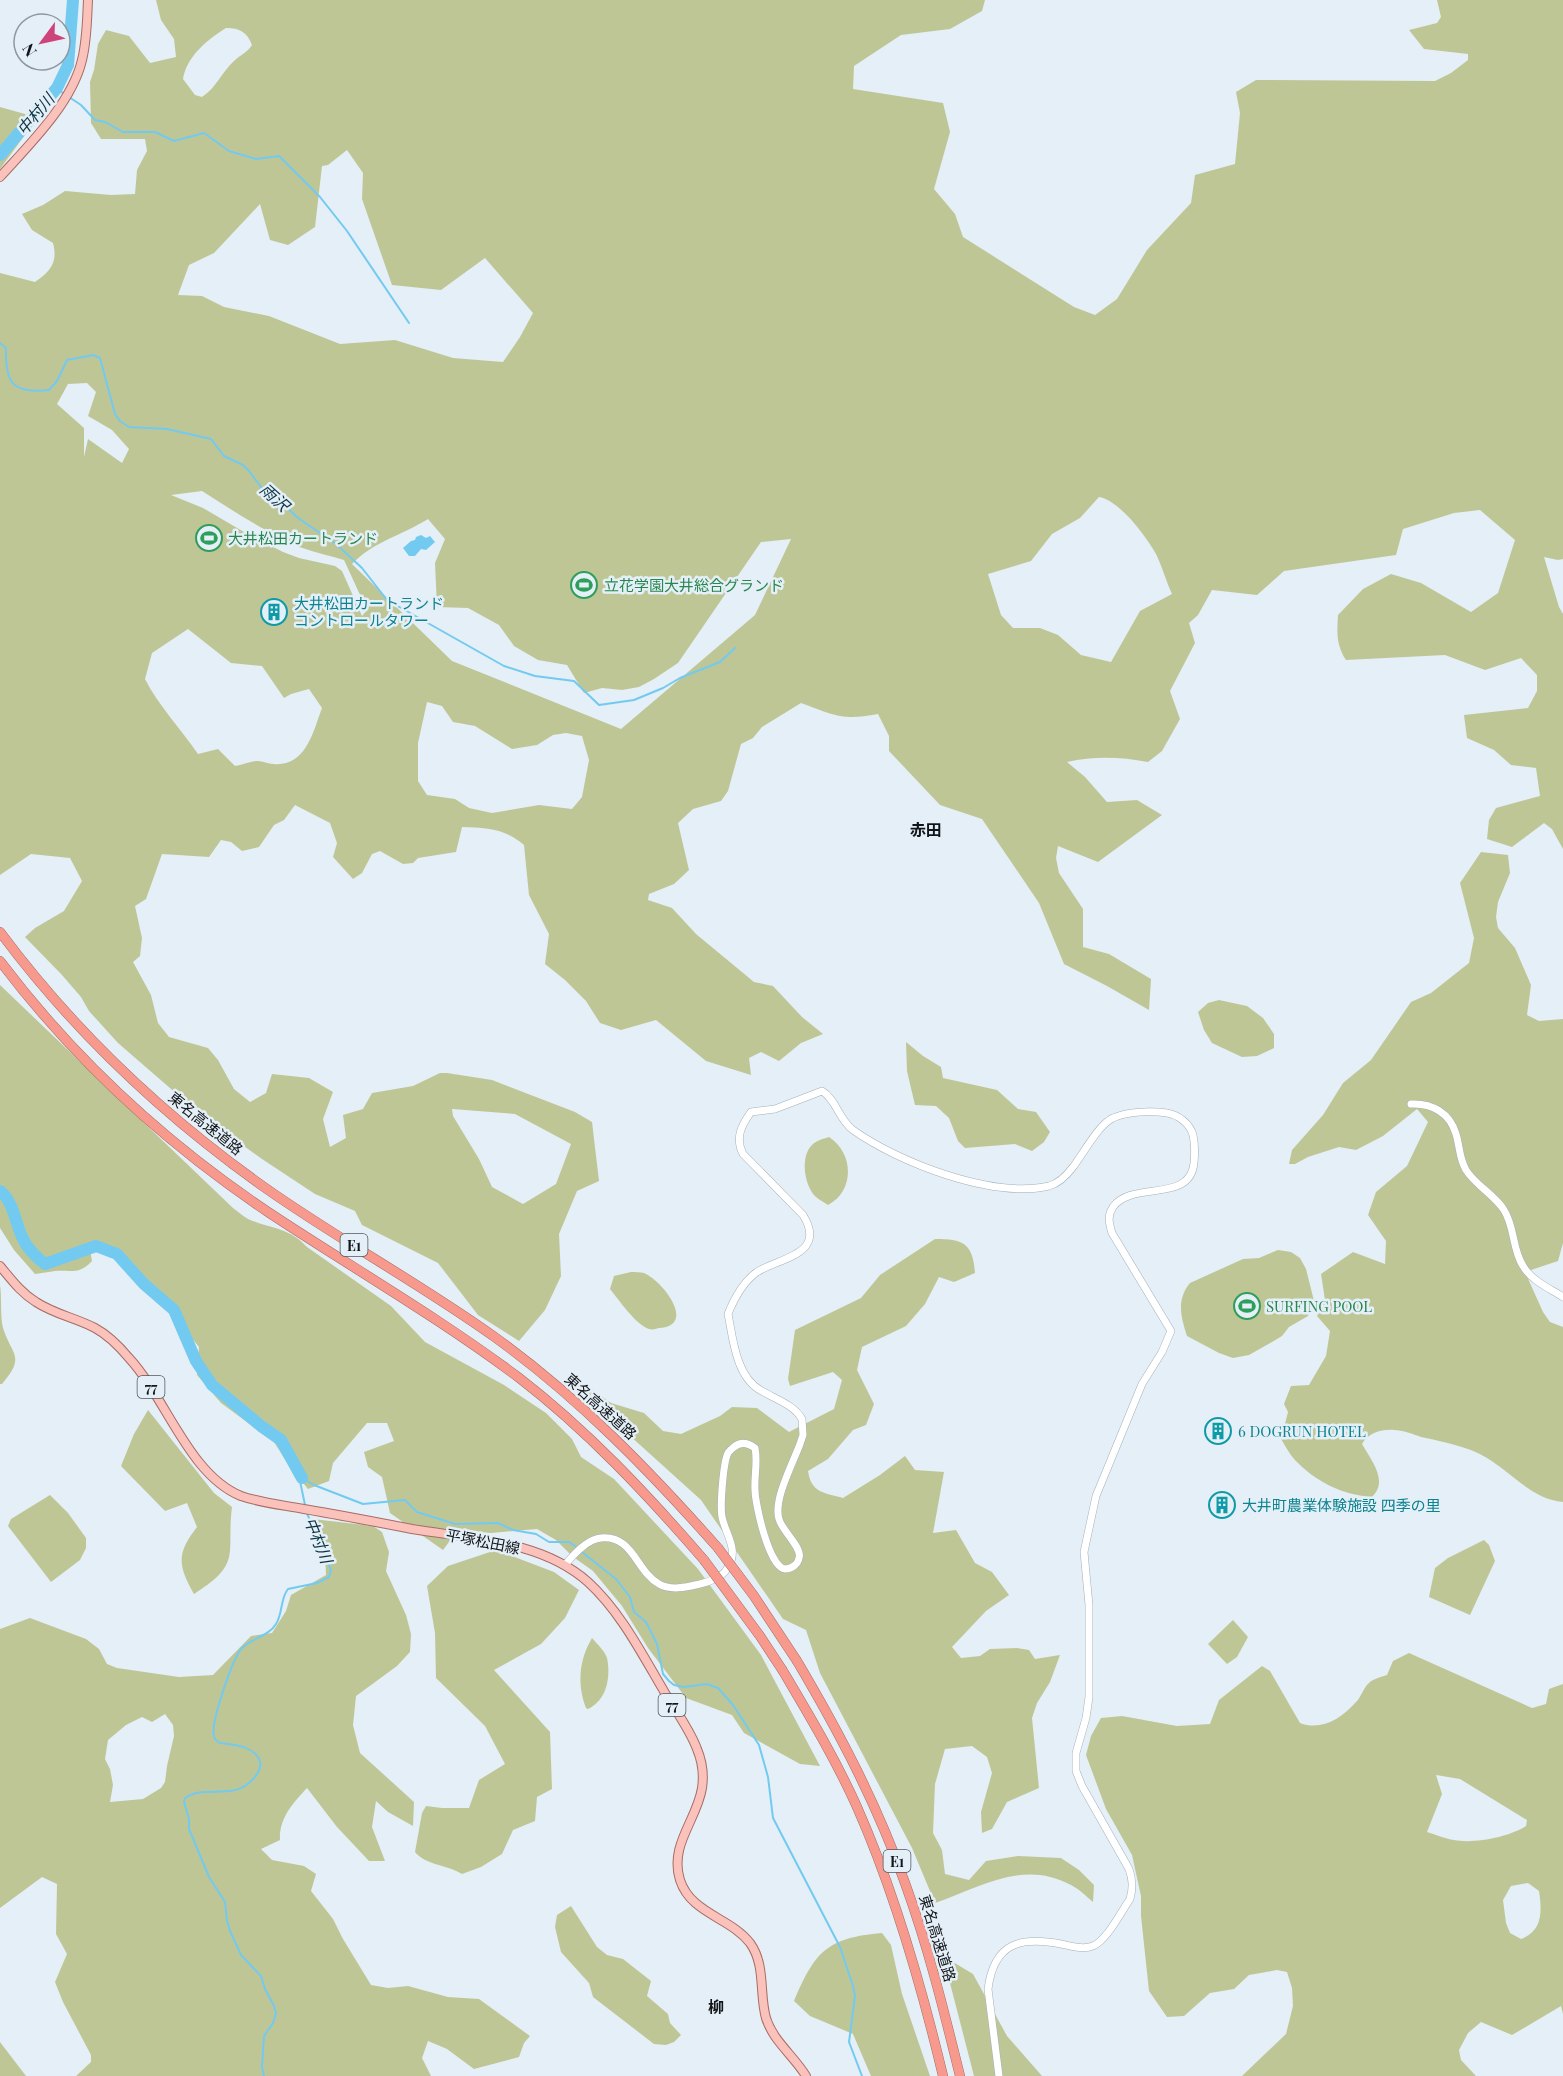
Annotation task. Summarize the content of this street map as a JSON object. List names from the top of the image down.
{
  "streets": {
    "highway": ["東名高速道路", "E1"],
    "main road": ["77", "平塚松田線"]
  },
  "districts": ["赤田", "柳"],
  "water": ["中村川", "雨沢"],
  "places": {
    "sports": ["大井松田カートランド", "立花学園大井総合グランド", "SURFING POOL"],
    "building": ["大井松田カートランド コントロールタワー", "6 DOGRUN HOTEL", "大井町農業体験施設 四季の里"]
  },
  "north": "bottom left"
}
